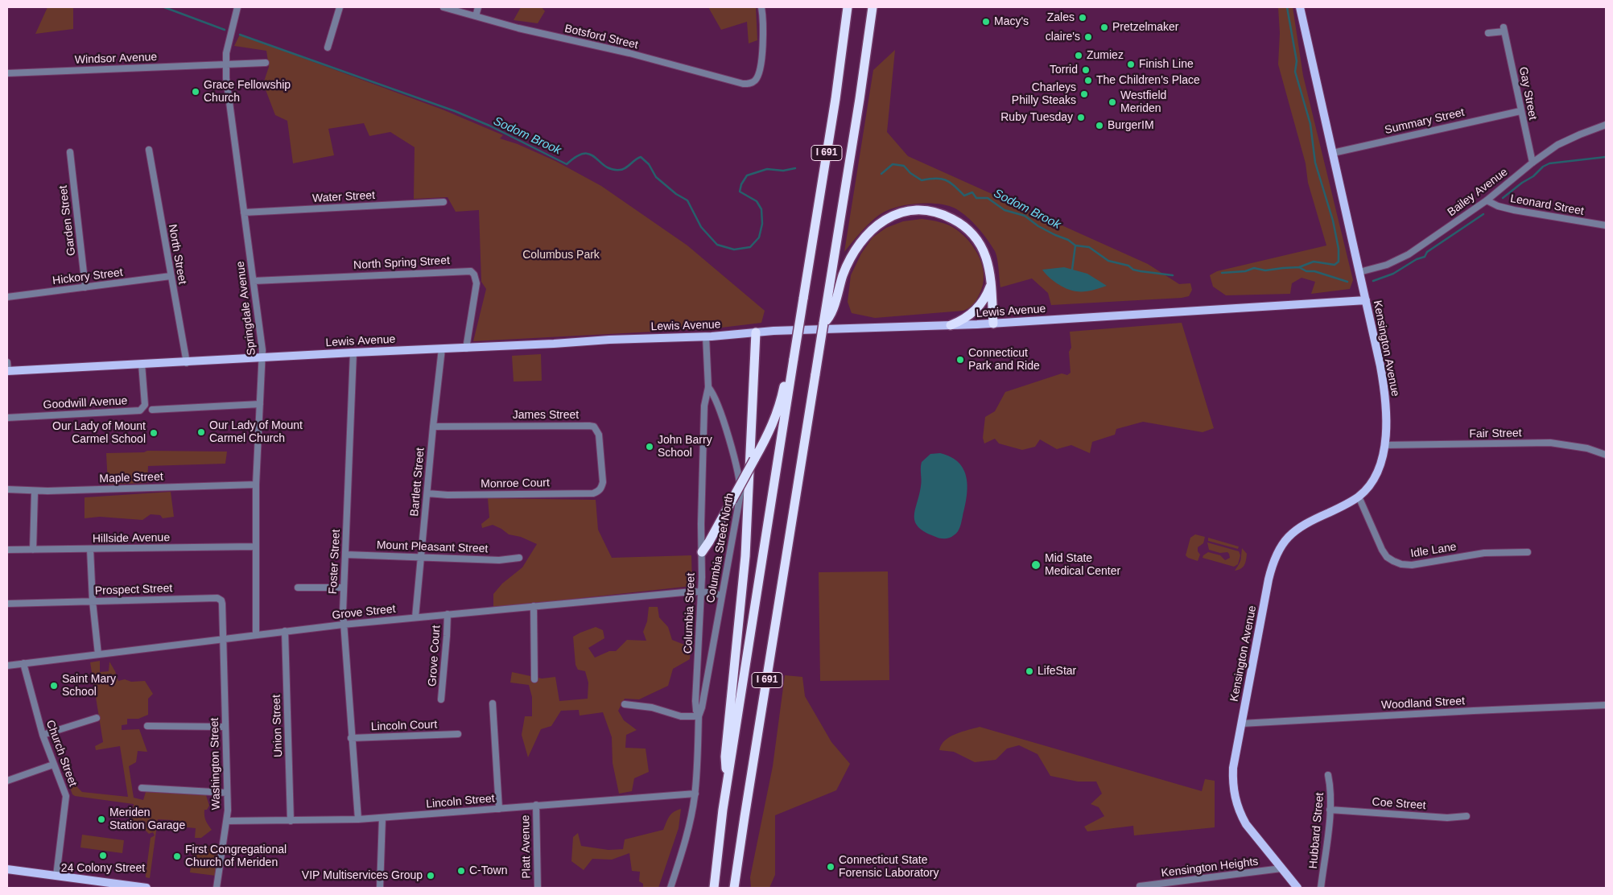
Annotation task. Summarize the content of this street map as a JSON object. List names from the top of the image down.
{
  "streets": {
    "highway": ["I 691"],
    "main road": ["Lewis Avenue", "Kensington Avenue"],
    "street": [
      "Botsford Street",
      "Windsor Avenue",
      "Gay Street",
      "Summary Street",
      "Bailey Avenue",
      "Water Street",
      "Leonard Street",
      "Garden Street",
      "North Street",
      "North Spring Street",
      "Hickory Street",
      "Springdale Avenue",
      "Goodwill Avenue",
      "James Street",
      "Fair Street",
      "Maple Street",
      "Bartlett Street",
      "Monroe Court",
      "Hillside Avenue",
      "Mount Pleasant Street",
      "Columbia Street North",
      "Idle Lane",
      "Foster Street",
      "Prospect Street",
      "Grove Street",
      "Columbia Street",
      "Grove Court",
      "Woodland Street",
      "Union Street",
      "Lincoln Court",
      "Church Street",
      "Washington Street",
      "Lincoln Street",
      "Coe Street",
      "Hubbard Street",
      "Platt Avenue",
      "Kensington Heights"
    ]
  },
  "crossings": [
    ["Windsor Avenue", "Springdale Avenue"],
    ["Gay Street", "Summary Street"],
    ["Gay Street", "Bailey Avenue"],
    ["Summary Street", "Kensington Avenue"],
    ["Bailey Avenue", "Leonard Street"],
    ["Bailey Avenue", "Kensington Avenue"],
    ["Water Street", "Springdale Avenue"],
    ["Garden Street", "Hickory Street"],
    ["North Street", "Hickory Street"],
    ["North Street", "Lewis Avenue"],
    ["North Spring Street", "Springdale Avenue"],
    ["North Spring Street", "Lewis Avenue"],
    ["Springdale Avenue", "Lewis Avenue"],
    ["Springdale Avenue", "Maple Street"],
    ["Springdale Avenue", "Hillside Avenue"],
    ["Springdale Avenue", "Grove Street"],
    ["Lewis Avenue", "Kensington Avenue"],
    ["Lewis Avenue", "Goodwill Avenue"],
    ["Lewis Avenue", "Bartlett Street"],
    ["Lewis Avenue", "Foster Street"],
    ["Lewis Avenue", "Columbia Street"],
    ["Kensington Avenue", "Fair Street"],
    ["Kensington Avenue", "Idle Lane"],
    ["Kensington Avenue", "Woodland Street"],
    ["Kensington Avenue", "Kensington Heights"],
    ["James Street", "Bartlett Street"],
    ["James Street", "Monroe Court"],
    ["Bartlett Street", "Monroe Court"],
    ["Bartlett Street", "Mount Pleasant Street"],
    ["Bartlett Street", "Grove Street"],
    ["Mount Pleasant Street", "Foster Street"],
    ["Columbia Street North", "Grove Street"],
    ["Columbia Street North", "Columbia Street"],
    ["Foster Street", "Grove Street"],
    ["Foster Street", "Lincoln Court"],
    ["Foster Street", "Lincoln Street"],
    ["Prospect Street", "Grove Street"],
    ["Prospect Street", "Washington Street"],
    ["Grove Street", "Columbia Street"],
    ["Grove Street", "Grove Court"],
    ["Grove Street", "Union Street"],
    ["Grove Street", "Church Street"],
    ["Grove Street", "Washington Street"],
    ["Columbia Street", "Lincoln Street"],
    ["Union Street", "Lincoln Street"],
    ["Washington Street", "Lincoln Street"],
    ["Lincoln Street", "Platt Avenue"],
    ["Coe Street", "Hubbard Street"]
  ],
  "water": ["Sodom Brook"],
  "parks": ["Columbus Park"],
  "places": [
    "Zales",
    "Macy's",
    "Pretzelmaker",
    "claire's",
    "Zumiez",
    "Finish Line",
    "Torrid",
    "The Children's Place",
    "Grace Fellowship Church",
    "Charleys Philly Steaks",
    "Westfield Meriden",
    "Ruby Tuesday",
    "BurgerIM",
    "Connecticut Park and Ride",
    "Our Lady of Mount Carmel Church",
    "Our Lady of Mount Carmel School",
    "John Barry School",
    "Mid State Medical Center",
    "LifeStar",
    "Saint Mary School",
    "Meriden Station Garage",
    "24 Colony Street",
    "First Congregational Church of Meriden",
    "Connecticut State Forensic Laboratory",
    "C-Town",
    "VIP Multiservices Group"
  ]
}
